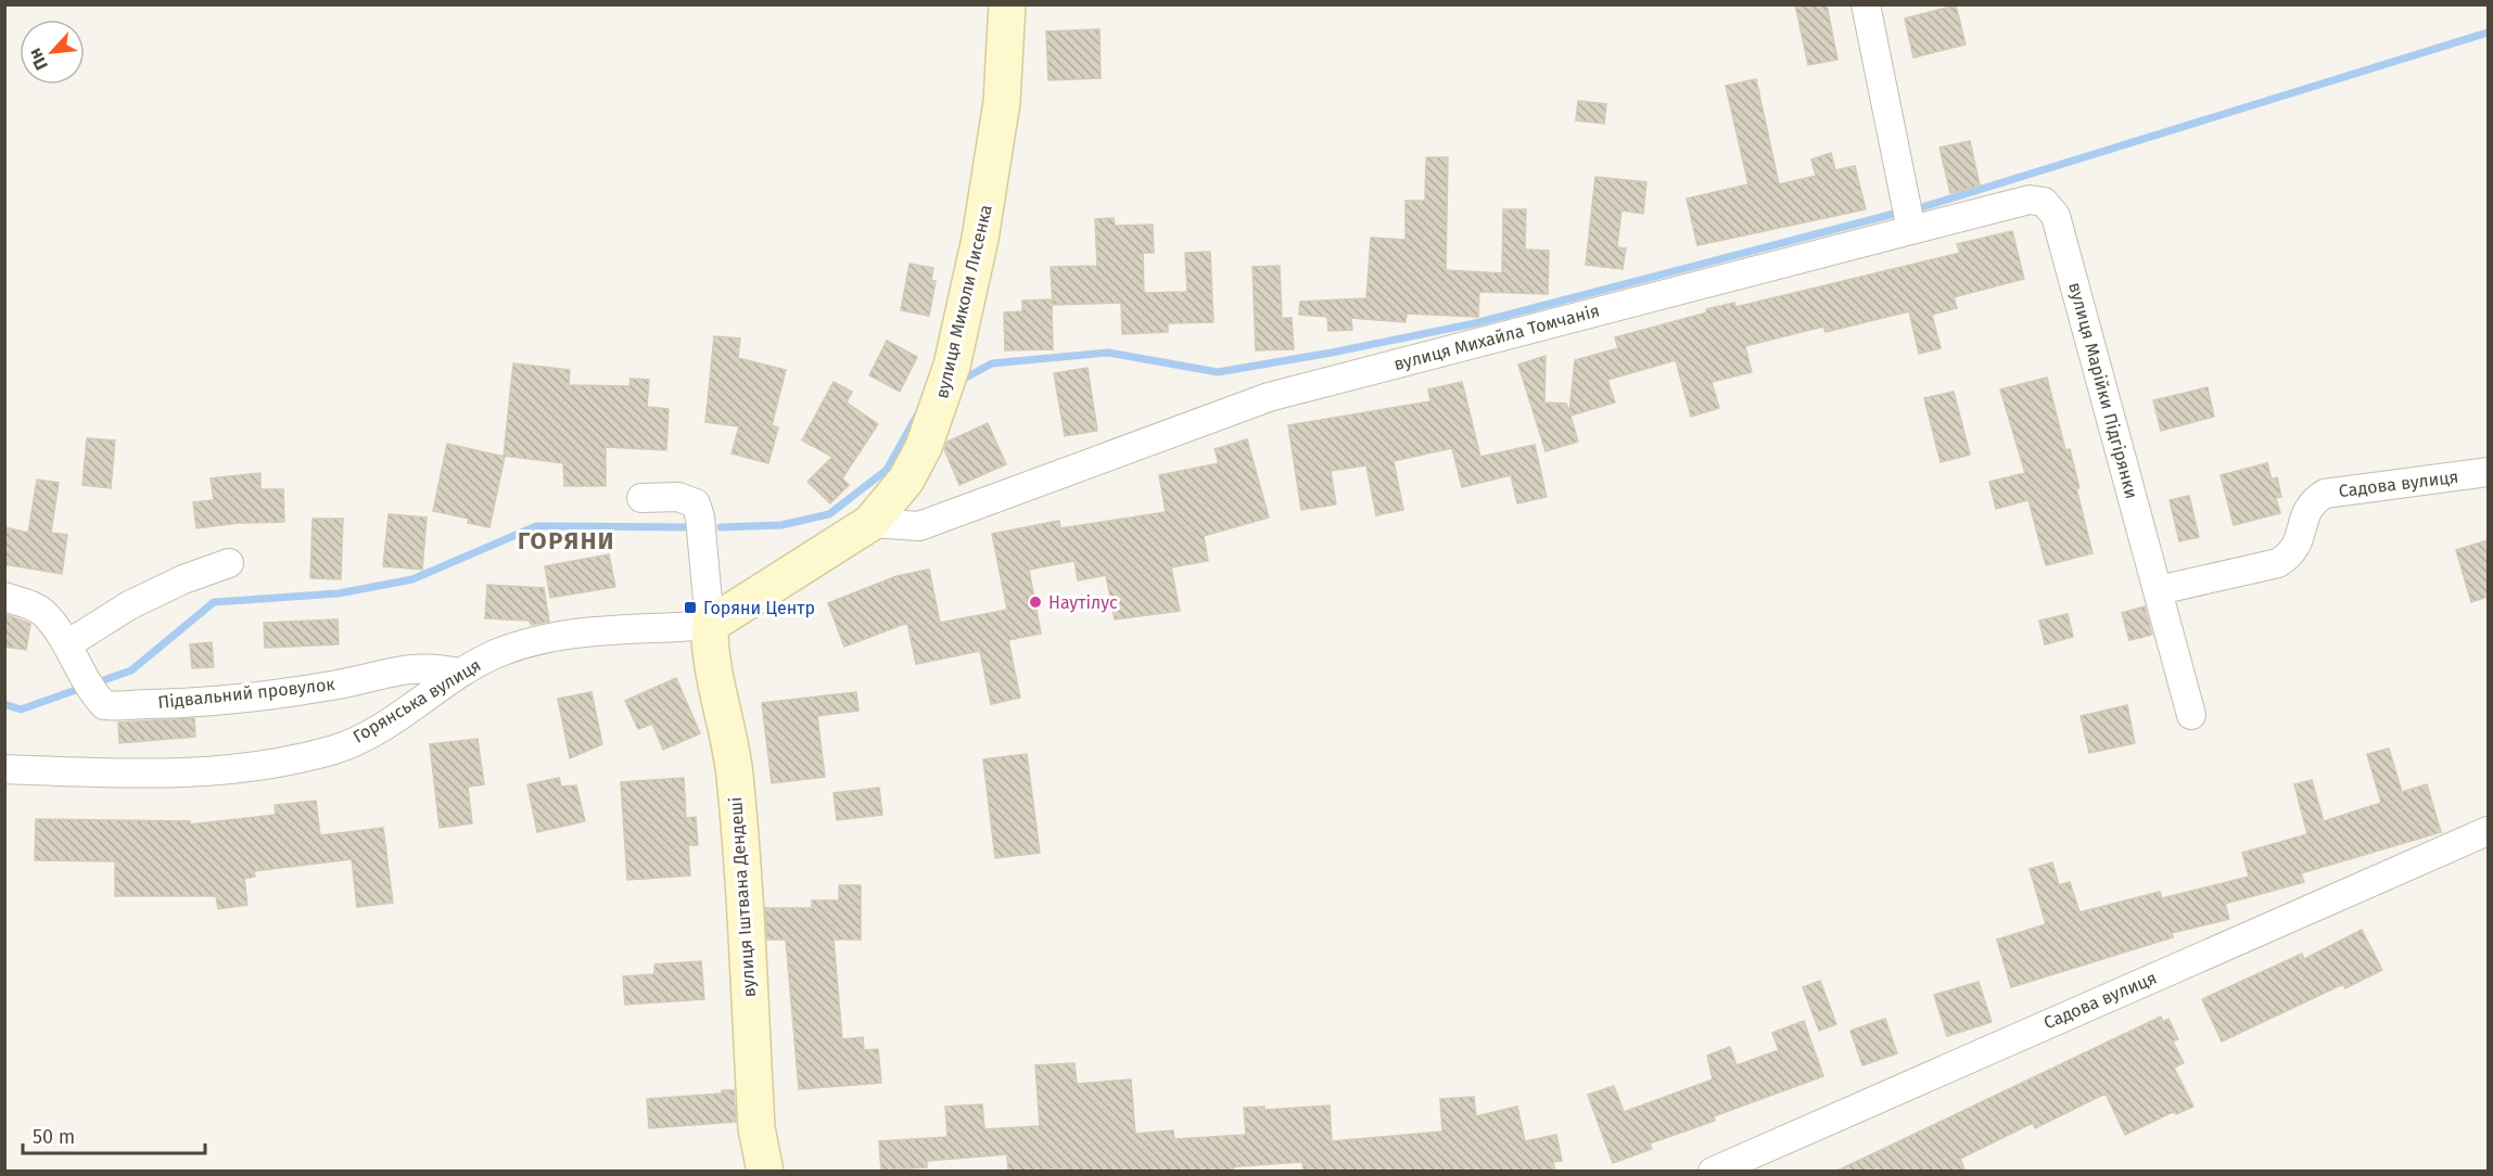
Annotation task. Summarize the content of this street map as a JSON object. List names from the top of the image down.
{
  "streets": {
    "street": [
      "вулиця Миколи Лисенка",
      "вулиця Михайла Томчанія",
      "вулиця Марійки Підгірянки",
      "Садова вулиця",
      "Підвальний провулок",
      "Горянська вулиця",
      "вулиця Іштвана Дендеші"
    ]
  },
  "crossings": [
    ["вулиця Миколи Лисенка", "вулиця Михайла Томчанія"],
    ["вулиця Миколи Лисенка", "Горянська вулиця"],
    ["вулиця Миколи Лисенка", "вулиця Іштвана Дендеші"],
    ["вулиця Михайла Томчанія", "вулиця Марійки Підгірянки"],
    ["вулиця Марійки Підгірянки", "Садова вулиця"],
    ["Підвальний провулок", "Горянська вулиця"],
    ["Горянська вулиця", "вулиця Іштвана Дендеші"]
  ],
  "districts": ["ГОРЯНИ"],
  "places": {
    "other": ["Наутілус"],
    "transit": ["Горяни Центр"]
  },
  "scale_bar": "50 m",
  "north": "bottom left"
}
